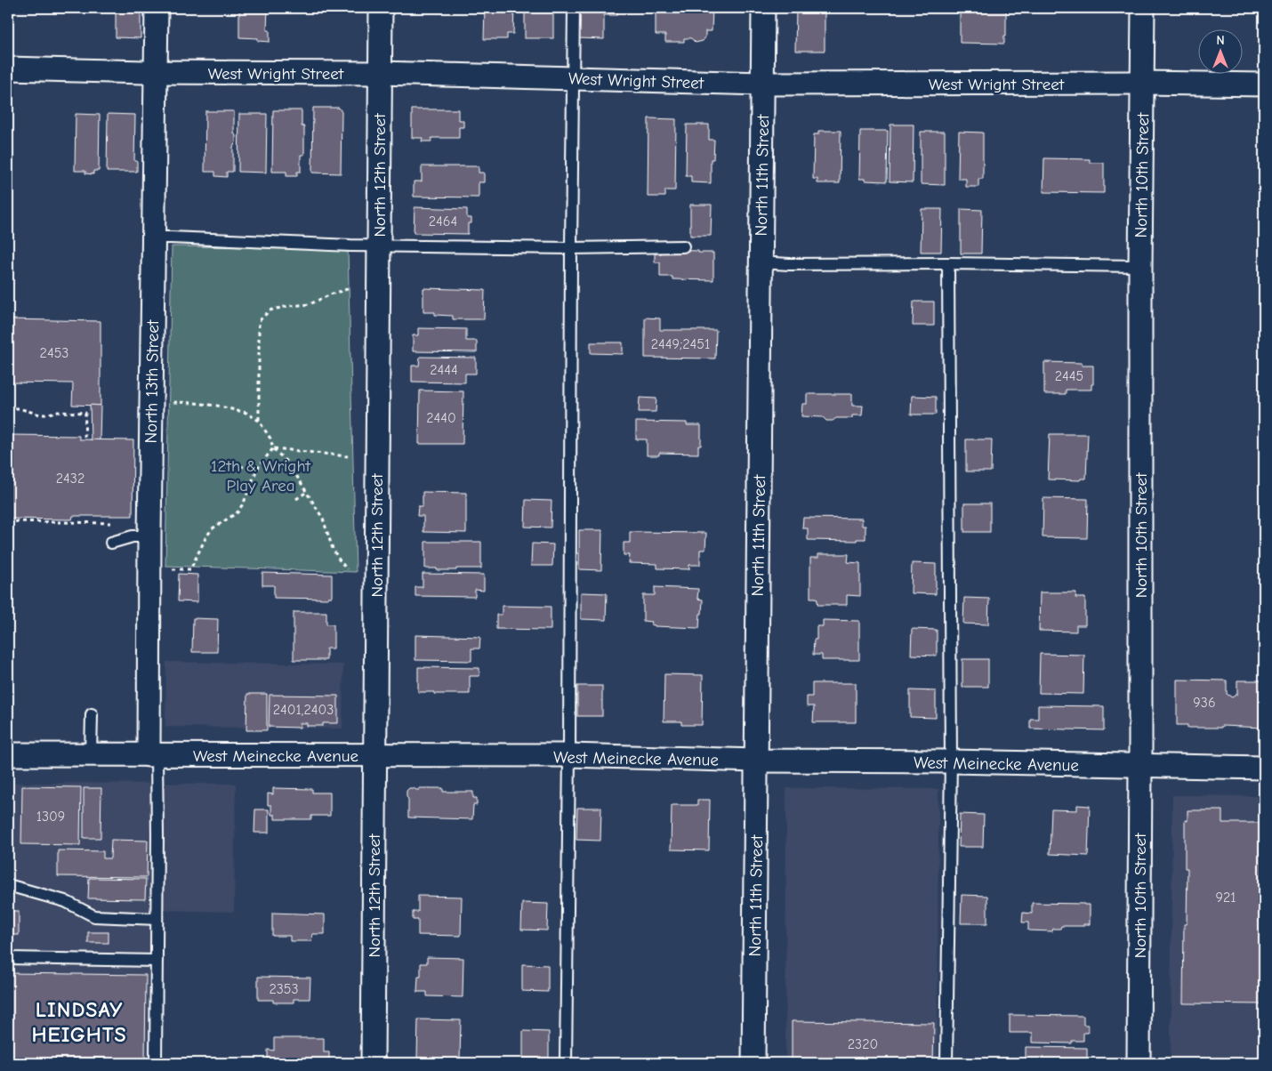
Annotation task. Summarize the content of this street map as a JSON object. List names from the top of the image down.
{
  "streets": {
    "street": [
      "West Wright Street",
      "North 12th Street",
      "North 11th Street",
      "North 10th Street",
      "North 13th Street",
      "West Meinecke Avenue"
    ]
  },
  "crossings": [
    ["West Wright Street", "North 12th Street"],
    ["West Wright Street", "North 11th Street"],
    ["West Wright Street", "North 10th Street"],
    ["West Wright Street", "North 13th Street"],
    ["North 12th Street", "West Meinecke Avenue"],
    ["North 11th Street", "West Meinecke Avenue"],
    ["North 10th Street", "West Meinecke Avenue"],
    ["North 13th Street", "West Meinecke Avenue"]
  ],
  "districts": ["LINDSAY HEIGHTS"],
  "parks": ["12th & Wright Play Area"],
  "house_numbers": [
    "2464",
    "2449;2451",
    "2453",
    "2444",
    "2445",
    "2440",
    "2432",
    "936",
    "2401,2403",
    "1309",
    "921",
    "2353",
    "2320"
  ],
  "north": "top"
}
